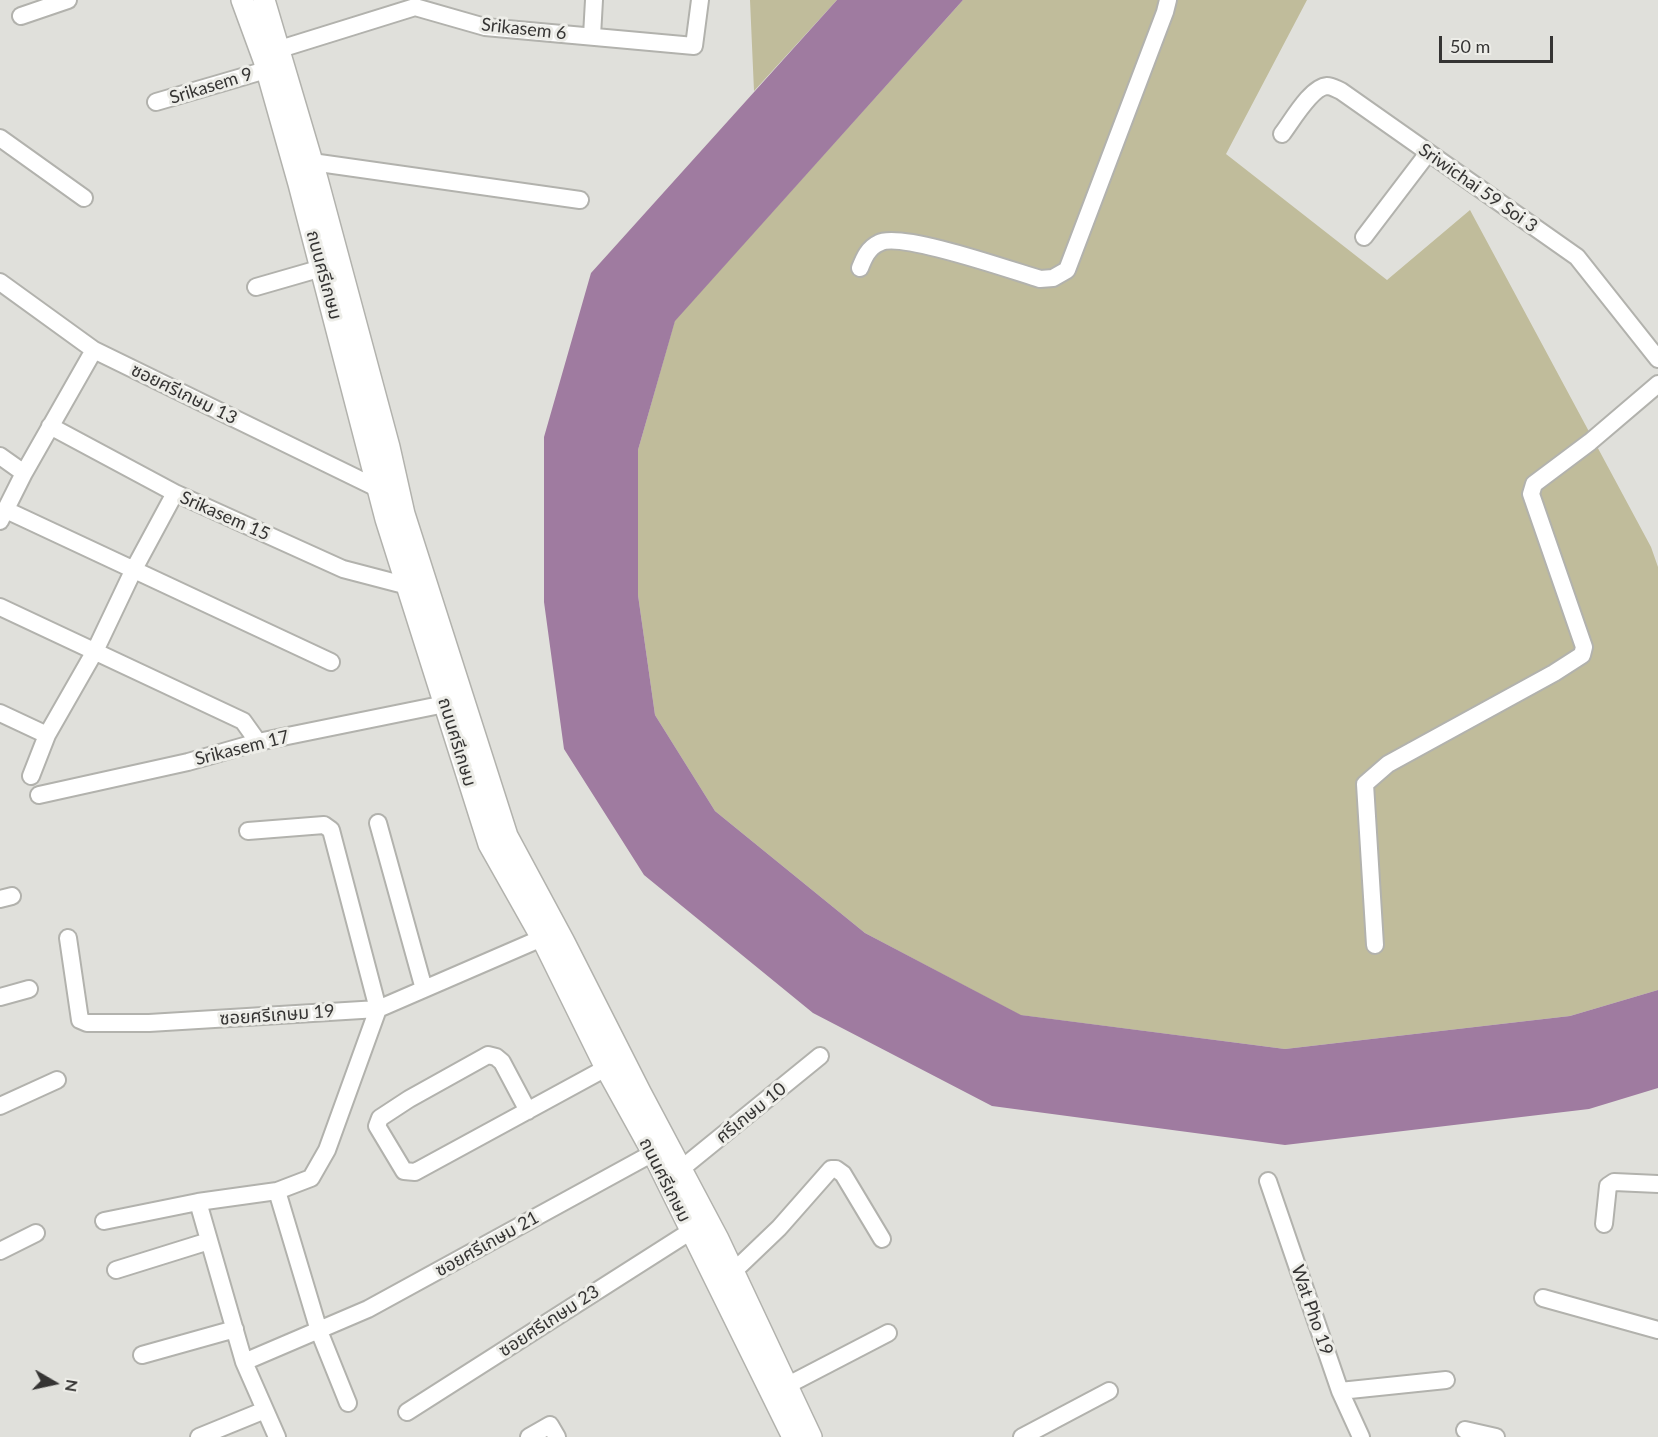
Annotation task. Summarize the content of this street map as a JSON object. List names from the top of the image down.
{
  "streets": {
    "main road": ["ถนนศรีเกษม"],
    "street": [
      "Srikasem 6",
      "Srikasem 9",
      "Sriwichai 59 Soi 3",
      "ซอยศรีเกษม 13",
      "Srikasem 15",
      "Srikasem 17",
      "ซอยศรีเกษม 19",
      "ศรีเกษม 10",
      "ซอยศรีเกษม 21",
      "Wat Pho 19",
      "ซอยศรีเกษม 23"
    ]
  },
  "crossings": [
    ["Srikasem 6", "ถนนศรีเกษม"],
    ["Srikasem 9", "ถนนศรีเกษม"],
    ["ถนนศรีเกษม", "ซอยศรีเกษม 13"],
    ["ถนนศรีเกษม", "Srikasem 15"],
    ["ถนนศรีเกษม", "Srikasem 17"],
    ["ถนนศรีเกษม", "ซอยศรีเกษม 19"],
    ["ถนนศรีเกษม", "ศรีเกษม 10"],
    ["ถนนศรีเกษม", "ซอยศรีเกษม 21"],
    ["ถนนศรีเกษม", "ซอยศรีเกษม 23"]
  ],
  "scale_bar": "50 m",
  "north": "right"
}
